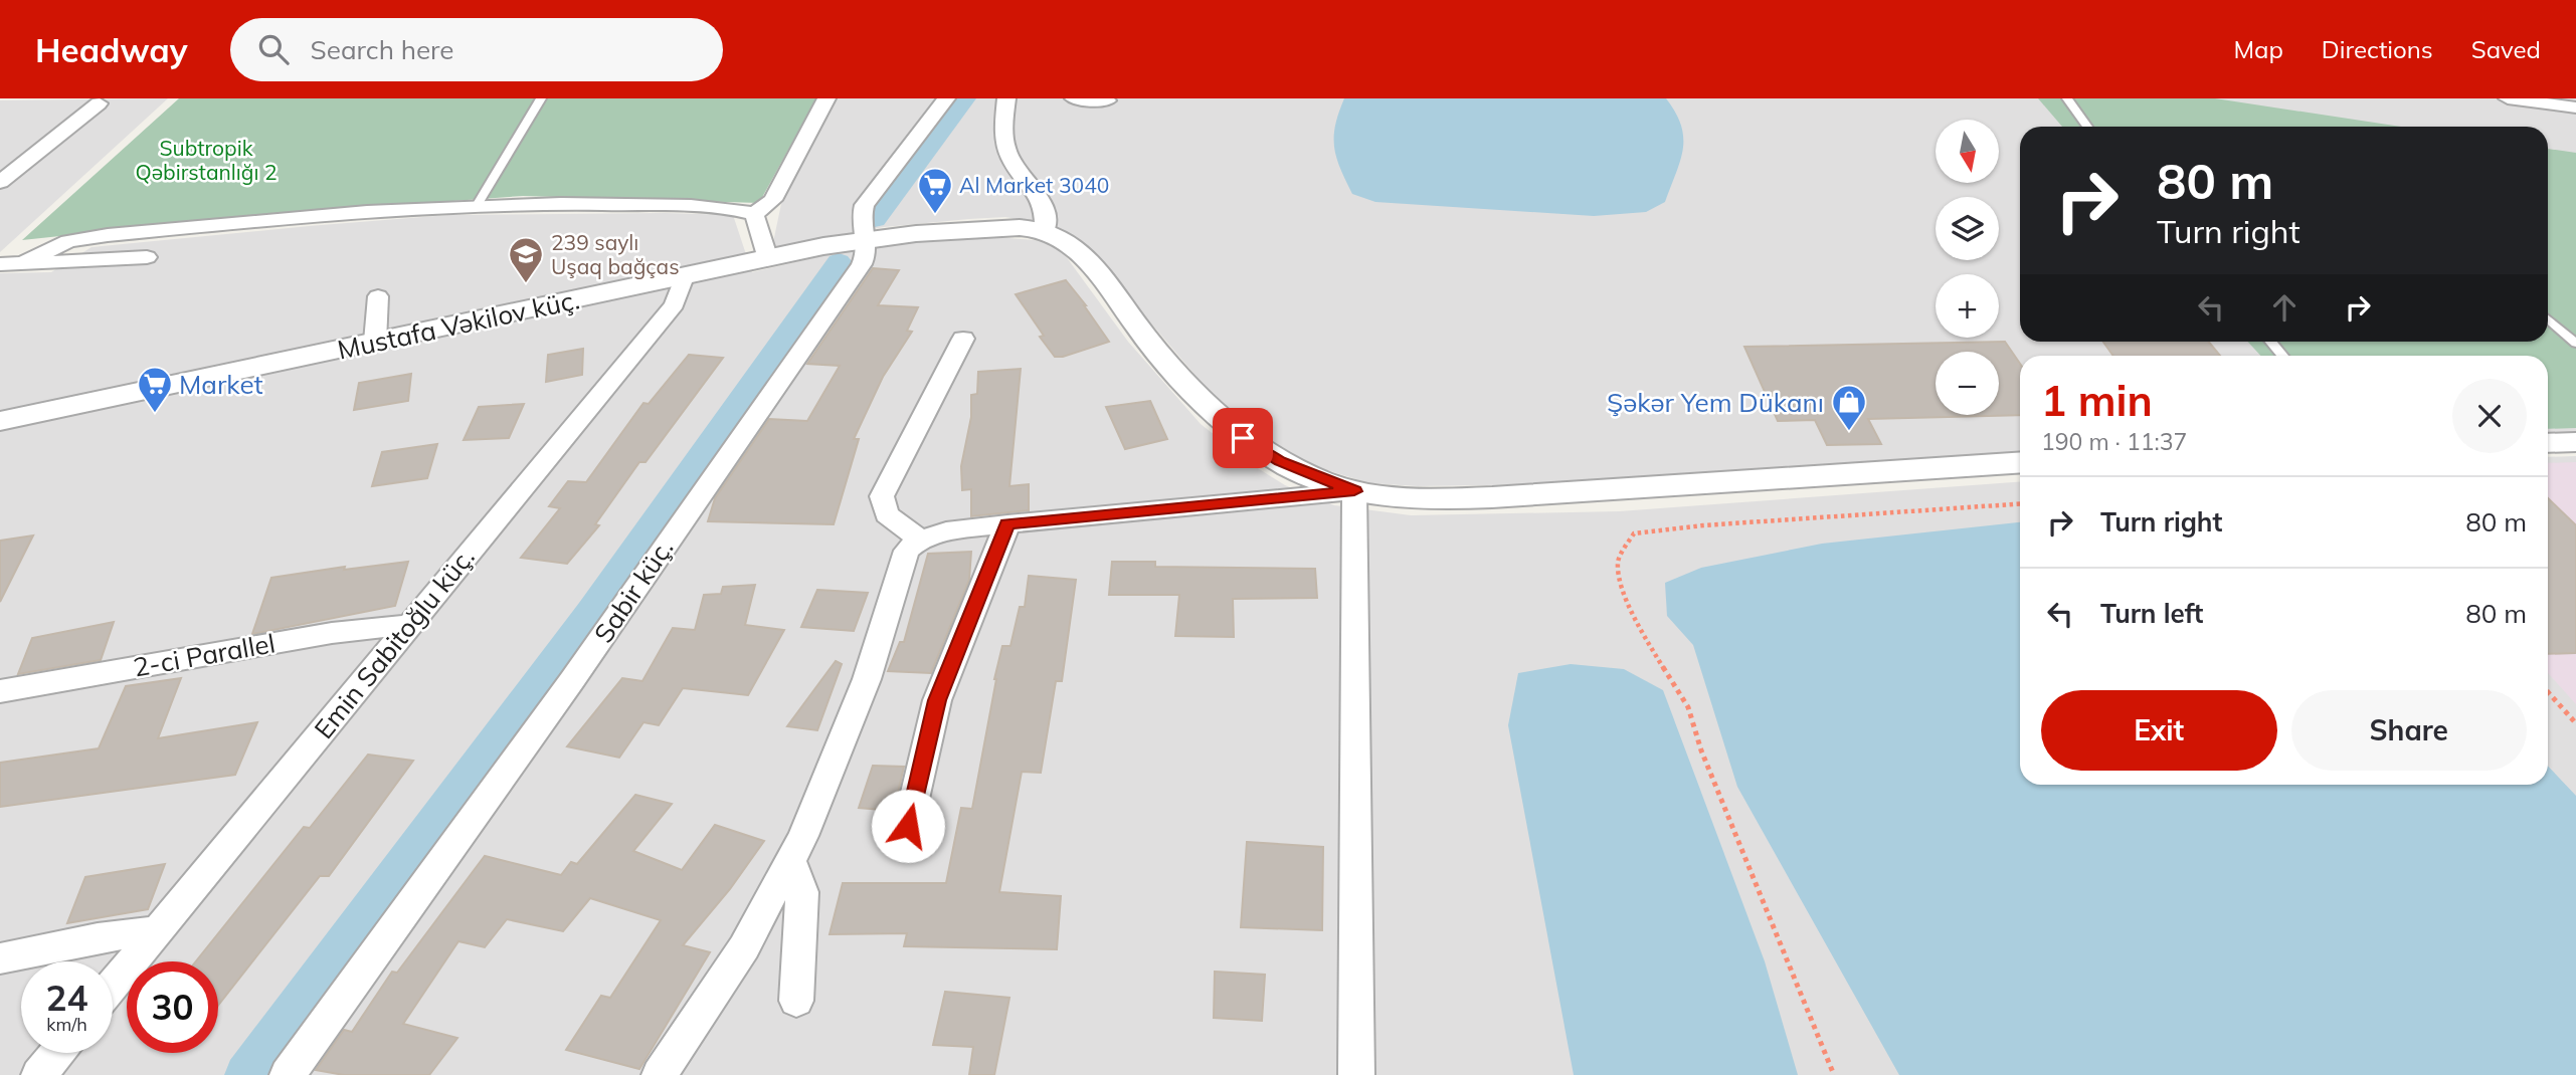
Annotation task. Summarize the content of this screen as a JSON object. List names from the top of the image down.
{
  "streets": {
    "street": [
      "Mustafa Vəkilov küç.",
      "Sabir küç.",
      "Emin Sabitoğlu küç.",
      "2-ci Parallel"
    ]
  },
  "crossings": [
    ["Mustafa Vəkilov küç.", "Sabir küç."],
    ["Mustafa Vəkilov küç.", "Emin Sabitoğlu küç."],
    ["Emin Sabitoğlu küç.", "2-ci Parallel"]
  ],
  "parks": ["Subtropik Qəbirstanlığı 2"],
  "places": {
    "supermarket": ["Al Market 3040", "Market"],
    "school or university": ["239 saylı Uşaq bağças"],
    "shop": ["Şəkər Yem Dükanı"]
  },
  "north": "bottom",
  "page": {
    "header": "Headway",
    "search": "Search here",
    "nav": ["Map", "Directions", "Saved"],
    "map_buttons": ["+", "−"],
    "turn": ["80 m", "Turn right"],
    "heading": ["1 min", "190 m · 11:37"],
    "list": [
      {
        "name": "Turn right",
        "value": "80 m"
      },
      {
        "name": "Turn left",
        "value": "80 m"
      }
    ],
    "buttons": ["Exit", "Share"],
    "speed": "24 km/h",
    "limit": "30"
  }
}
